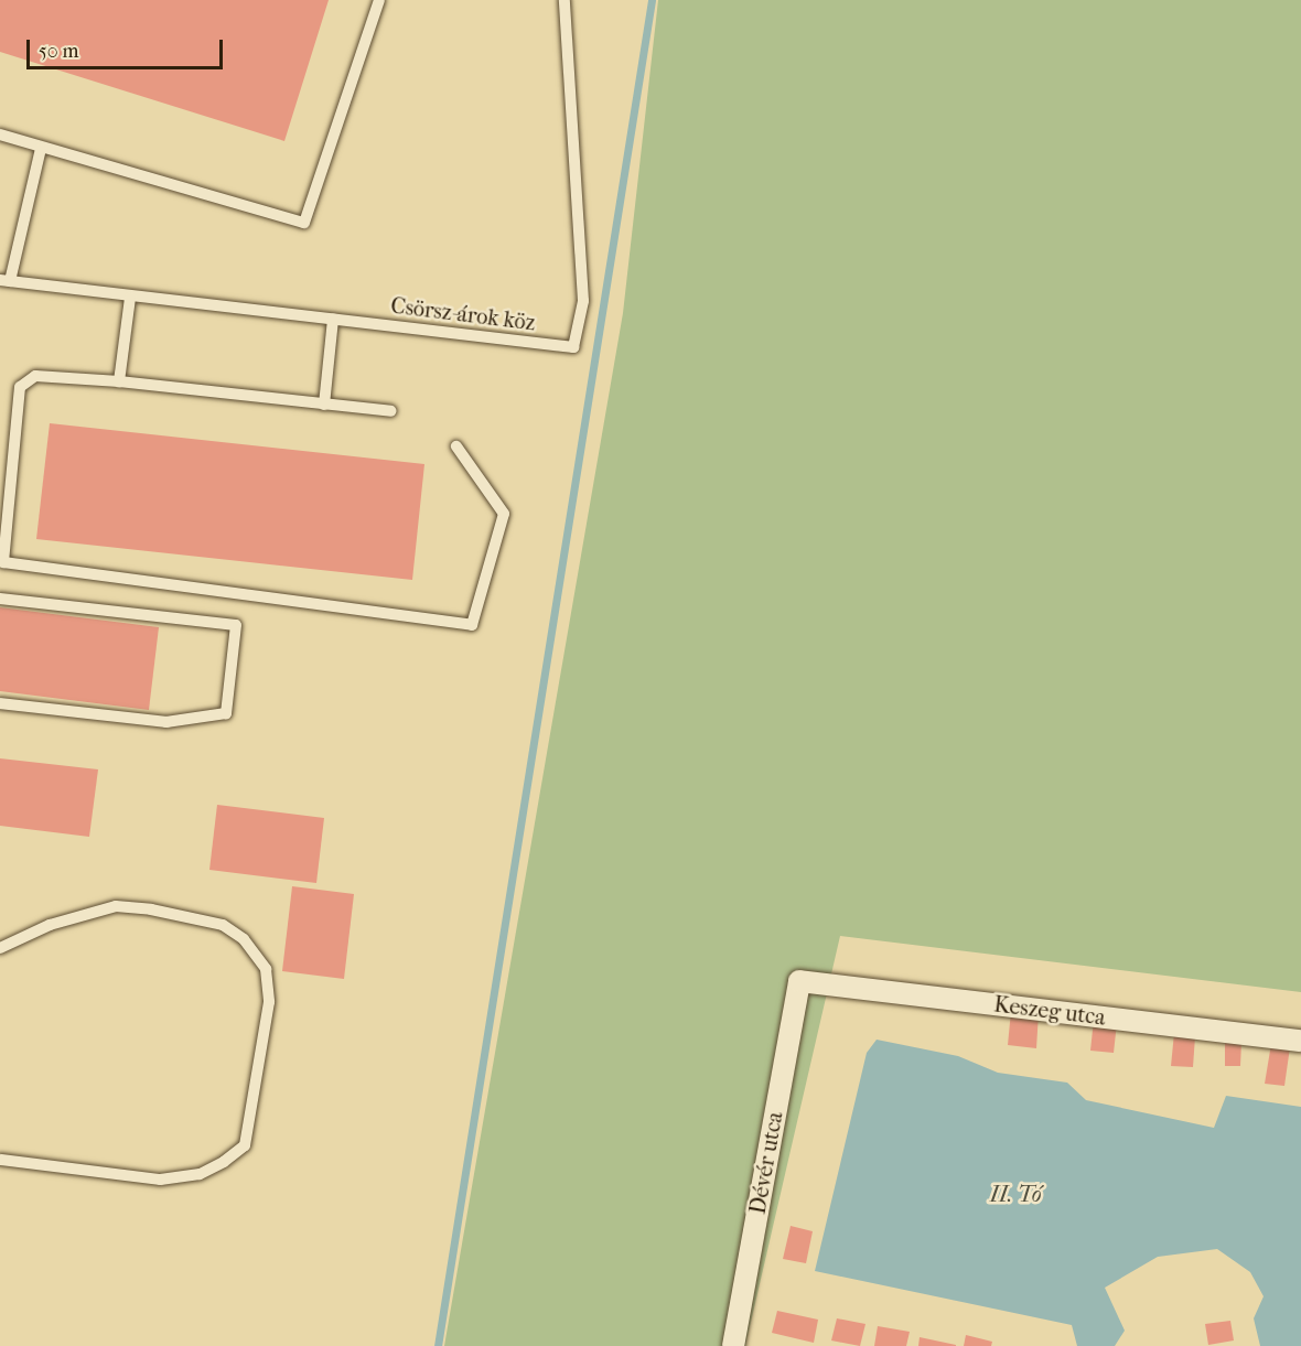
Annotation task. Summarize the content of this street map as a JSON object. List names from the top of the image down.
{
  "streets": {
    "street": ["Keszeg utca", "Dévér utca"],
    "lane": ["Csörsz-árok köz"]
  },
  "crossings": [
    ["Keszeg utca", "Dévér utca"]
  ],
  "water": ["II. Tó"],
  "scale_bar": "50 m"
}
